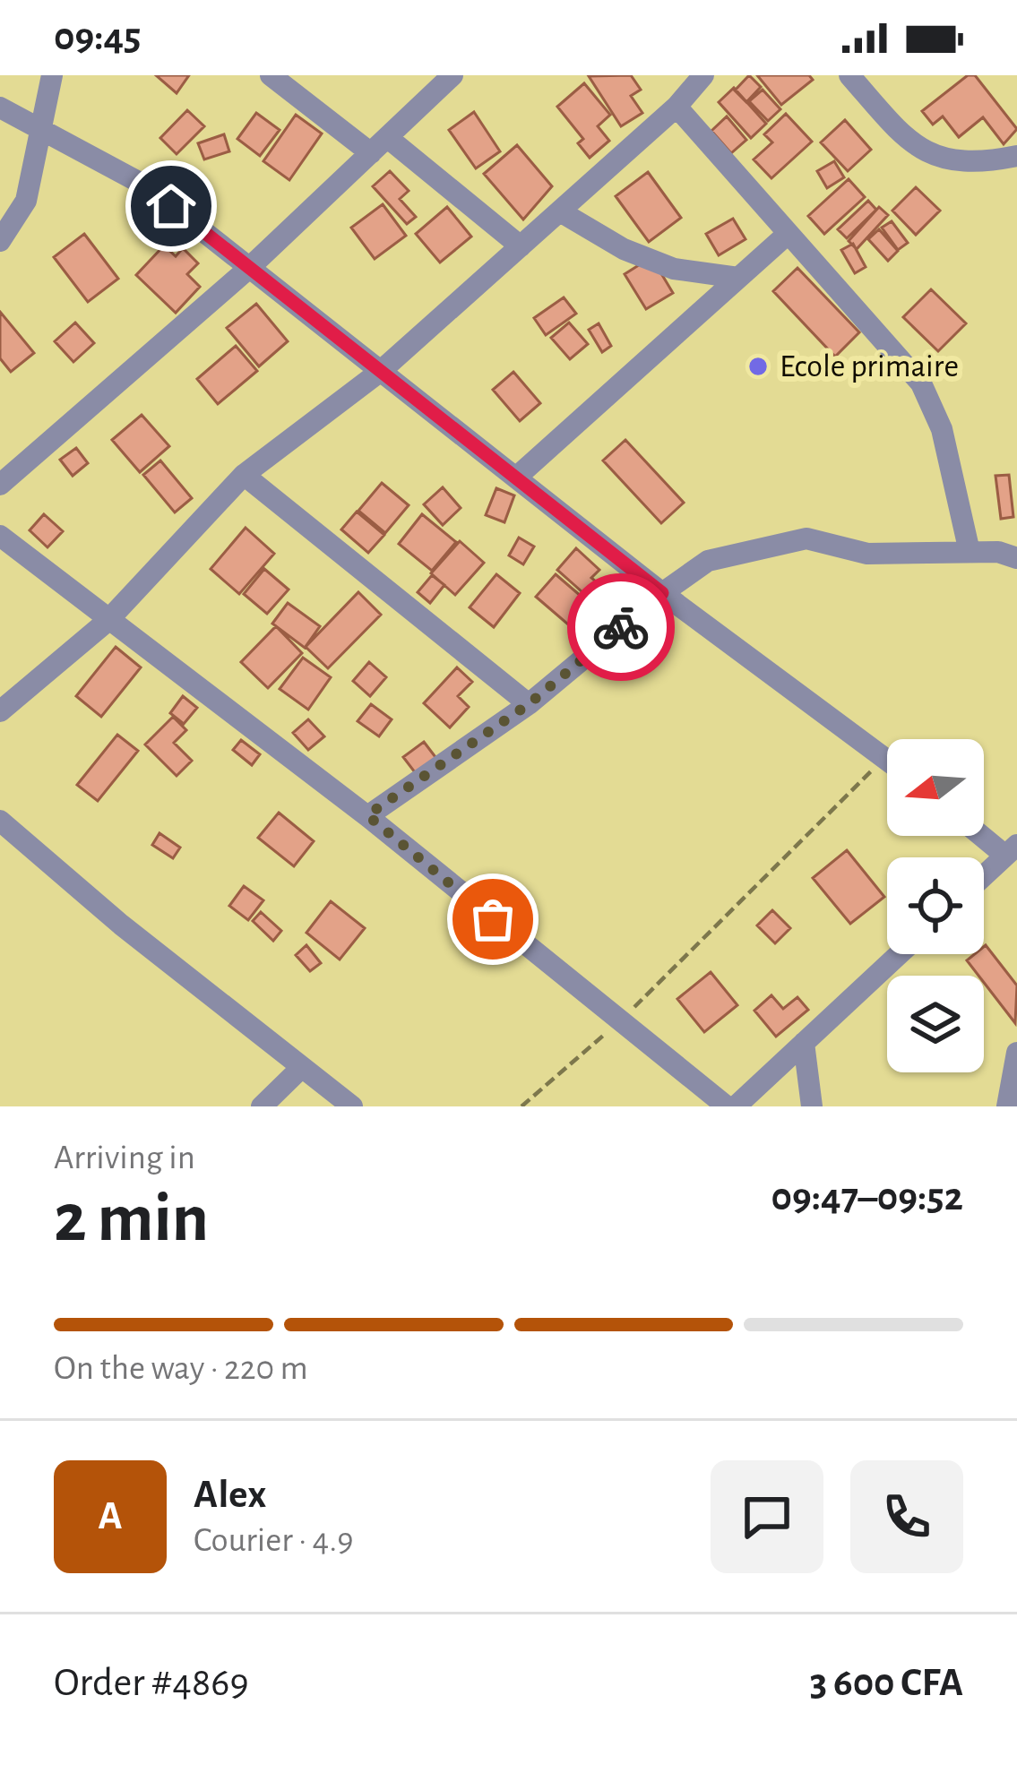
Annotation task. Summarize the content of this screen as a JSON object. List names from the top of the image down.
{
  "places": ["Ecole primaire"],
  "north": "left",
  "page": {
    "status": "09:45",
    "heading": ["2 min", "Arriving in", "09:47–09:52"],
    "panel": [
      "Alex",
      "Courier · 4.9",
      "Order #4869",
      "3 600 CFA"
    ],
    "bar": "On the way · 220 m",
    "round": "A"
  }
}
